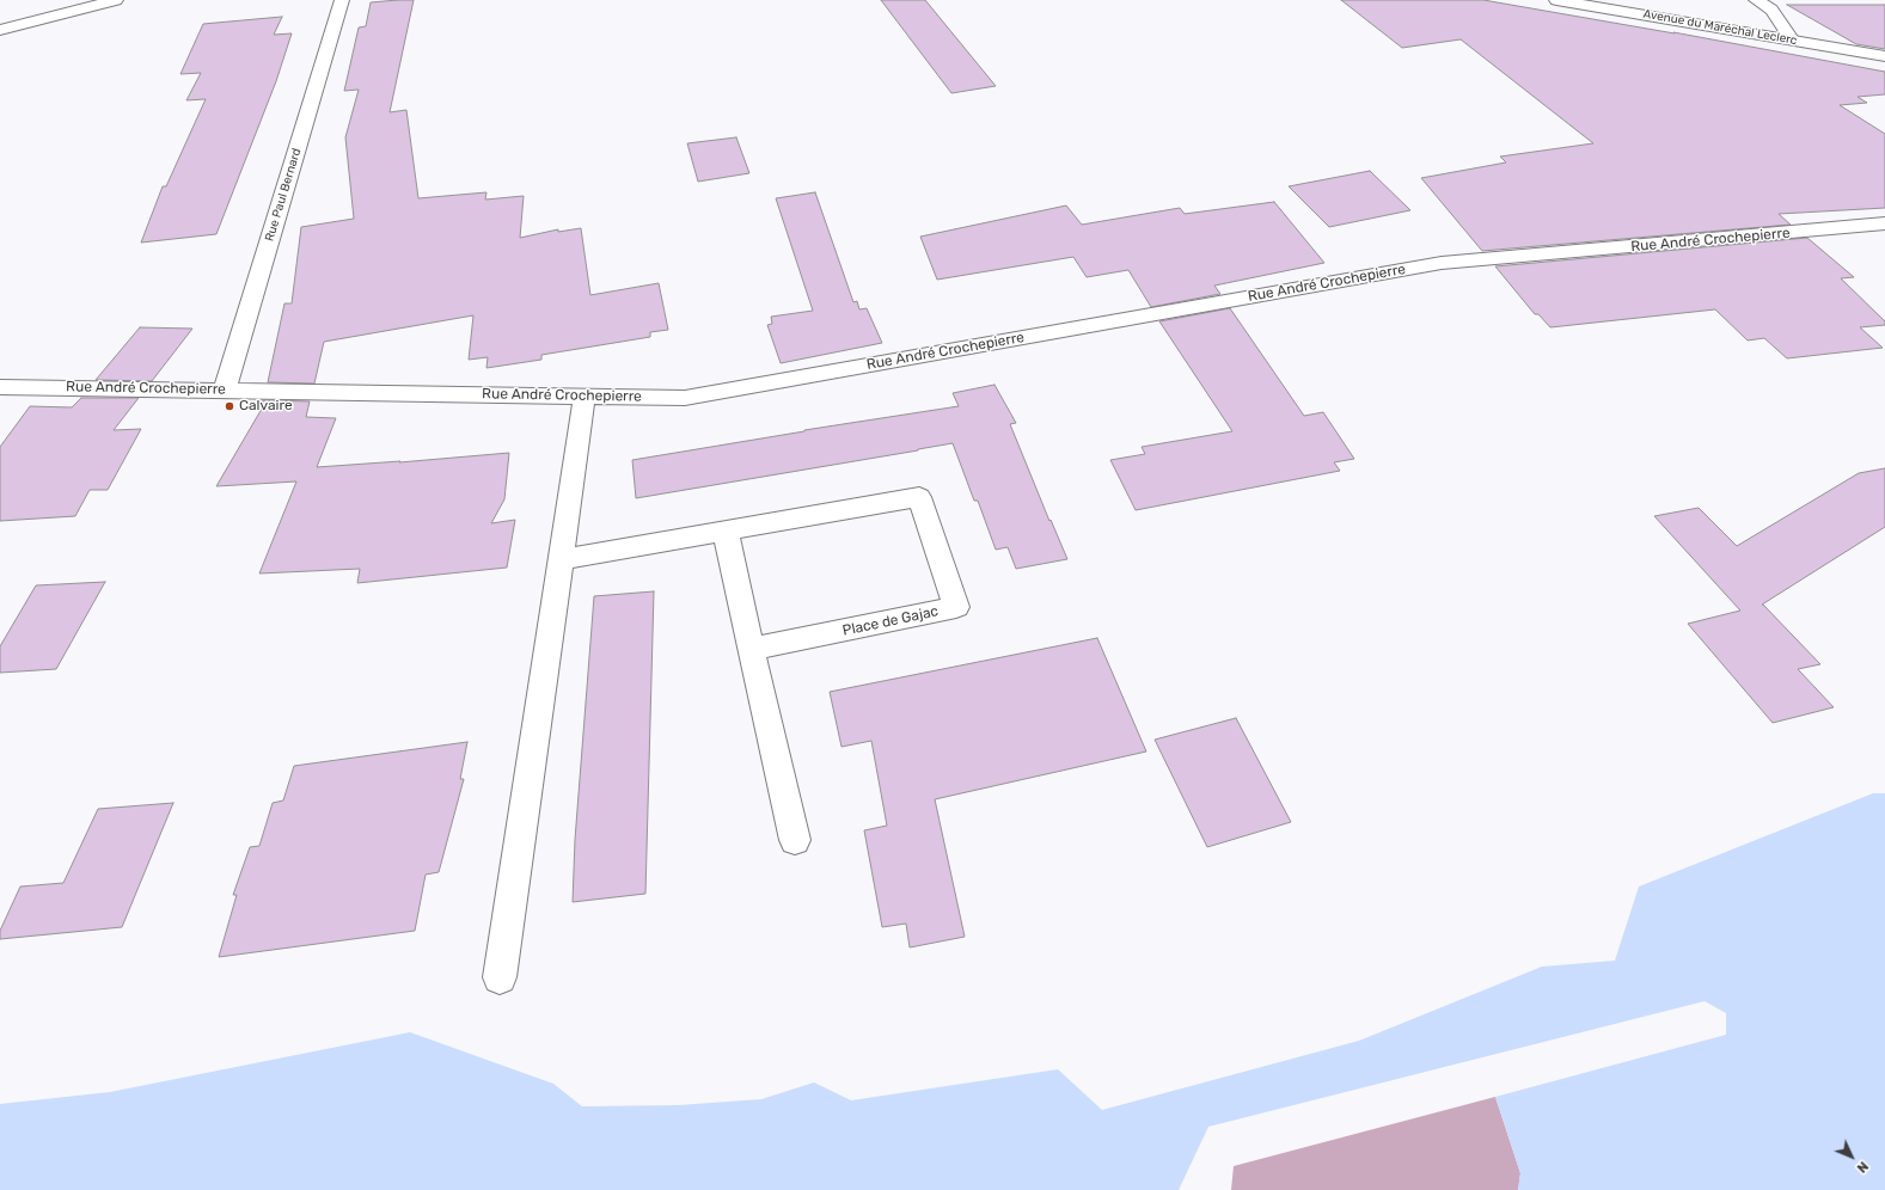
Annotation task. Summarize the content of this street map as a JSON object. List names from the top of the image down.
{
  "streets": {
    "street": [
      "Avenue du Maréchal Leclerc",
      "Rue Paul Bernard",
      "Rue André Crochepierre",
      "Place de Gajac"
    ]
  },
  "crossings": [
    ["Rue Paul Bernard", "Rue André Crochepierre"]
  ],
  "places": ["Calvaire"],
  "north": "bottom right"
}
